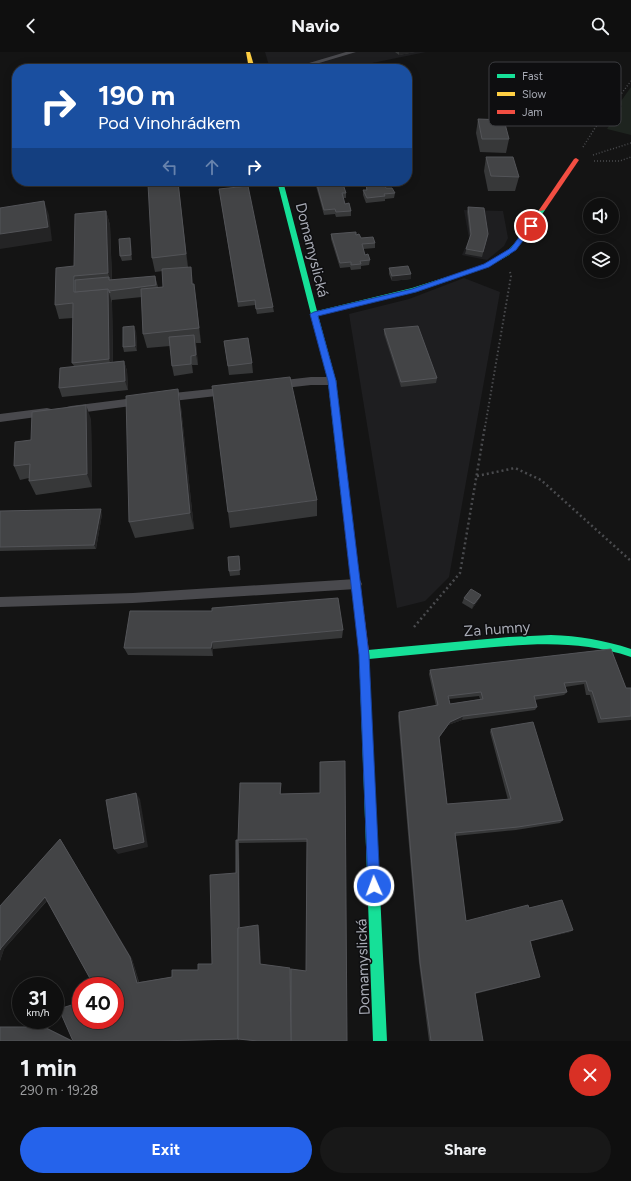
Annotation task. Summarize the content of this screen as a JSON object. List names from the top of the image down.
{
  "streets": {
    "street": ["Domamyslická", "Za humny"]
  },
  "crossings": [
    ["Domamyslická", "Za humny"]
  ],
  "legend": ["Fast", "Slow", "Jam"],
  "page": {
    "header": "Navio",
    "turn": ["190 m", "Pod Vinohrádkem"],
    "speed": "31 km/h",
    "limit": "40",
    "heading": ["1 min", "290 m · 19:28"],
    "buttons": ["Exit", "Share"]
  }
}
